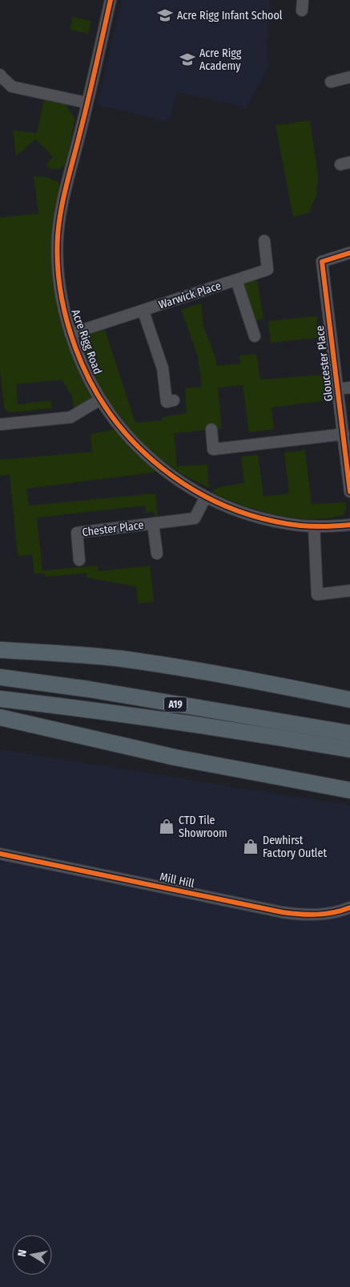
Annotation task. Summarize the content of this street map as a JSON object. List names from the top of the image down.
{
  "streets": {
    "highway": ["A19"],
    "street": [
      "Warwick Place",
      "Acre Rigg Road",
      "Gloucester Place",
      "Chester Place",
      "Mill Hill"
    ]
  },
  "crossings": [
    ["Warwick Place", "Acre Rigg Road"],
    ["Acre Rigg Road", "Chester Place"]
  ],
  "places": {
    "school or university": ["Acre Rigg Infant School", "Acre Rigg Academy"],
    "shop": ["CTD Tile Showroom", "Dewhirst Factory Outlet"]
  },
  "north": "left"
}
